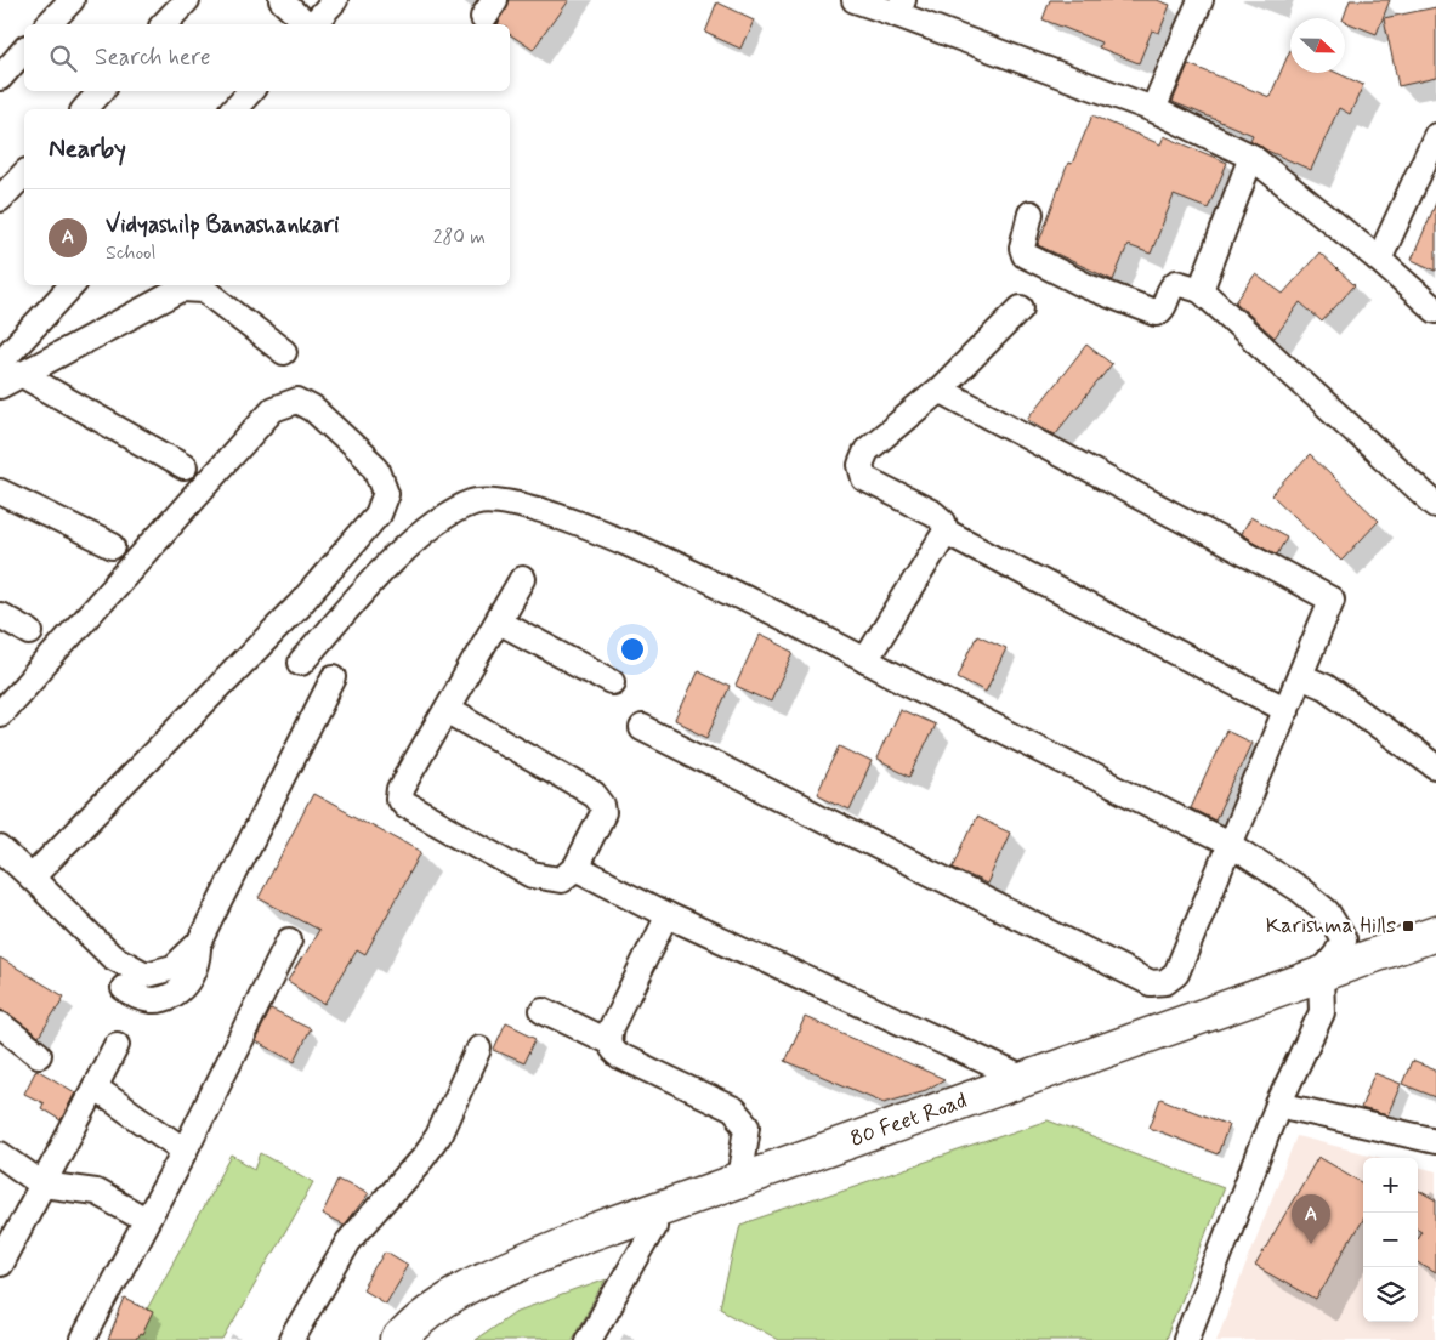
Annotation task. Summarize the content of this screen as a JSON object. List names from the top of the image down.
{
  "streets": {
    "main road": ["80 Feet Road"]
  },
  "places": {
    "transit": ["Karishma Hills"]
  },
  "north": "right",
  "page": {
    "search": "Search here",
    "heading": "Nearby",
    "list": [
      {
        "mark": "A",
        "name": "Vidyashilp Banashankari",
        "note": "School",
        "value": "280 m"
      }
    ],
    "map_buttons": ["+", "−"],
    "pins": "A"
  }
}
